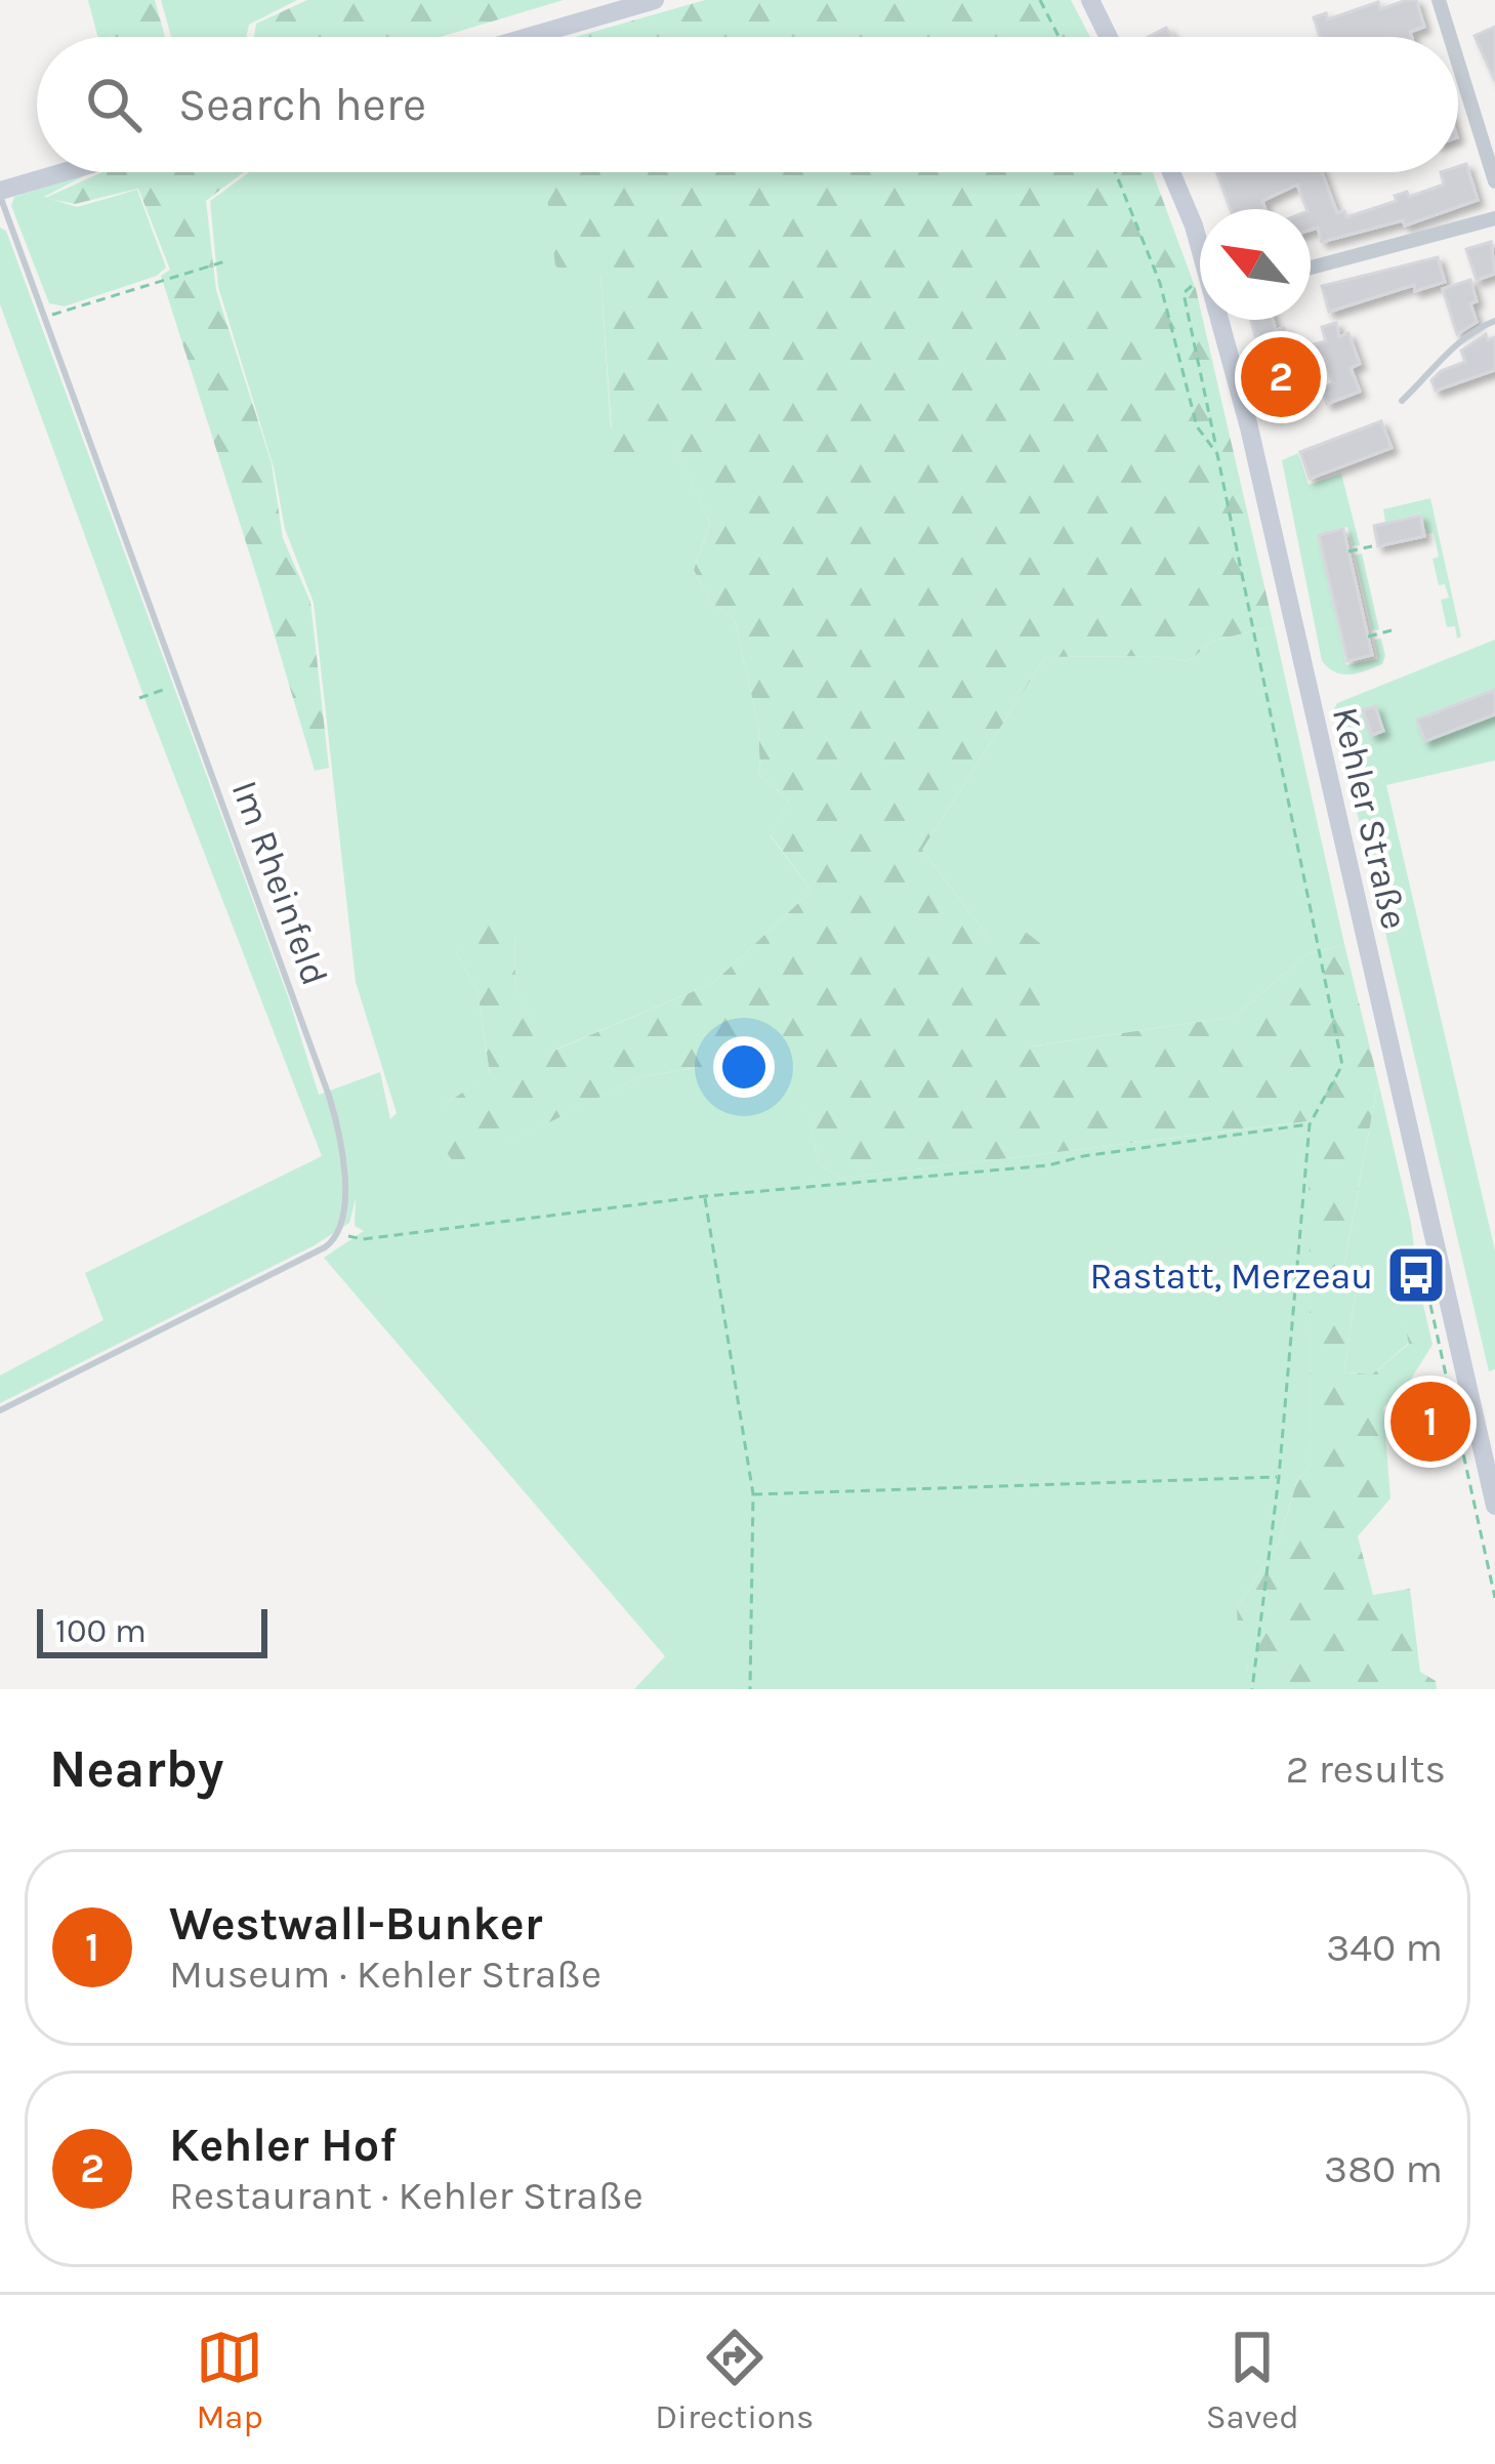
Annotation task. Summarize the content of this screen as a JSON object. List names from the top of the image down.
{
  "streets": {
    "main road": ["Kehler Straße"],
    "lane": ["Im Rheinfeld"]
  },
  "places": {
    "bus stop": ["Rastatt, Merzeau"]
  },
  "scale_bar": "100 m",
  "north": "top left",
  "page": {
    "search": "Search here",
    "pins": ["2", "1"],
    "scale": "100 m",
    "heading": ["Nearby", "2 results"],
    "list": [
      {
        "mark": "1",
        "name": "Westwall-Bunker",
        "note": "Museum · Kehler Straße",
        "value": "340 m"
      },
      {
        "mark": "2",
        "name": "Kehler Hof",
        "note": "Restaurant · Kehler Straße",
        "value": "380 m"
      }
    ],
    "nav": ["Map", "Directions", "Saved"]
  }
}
